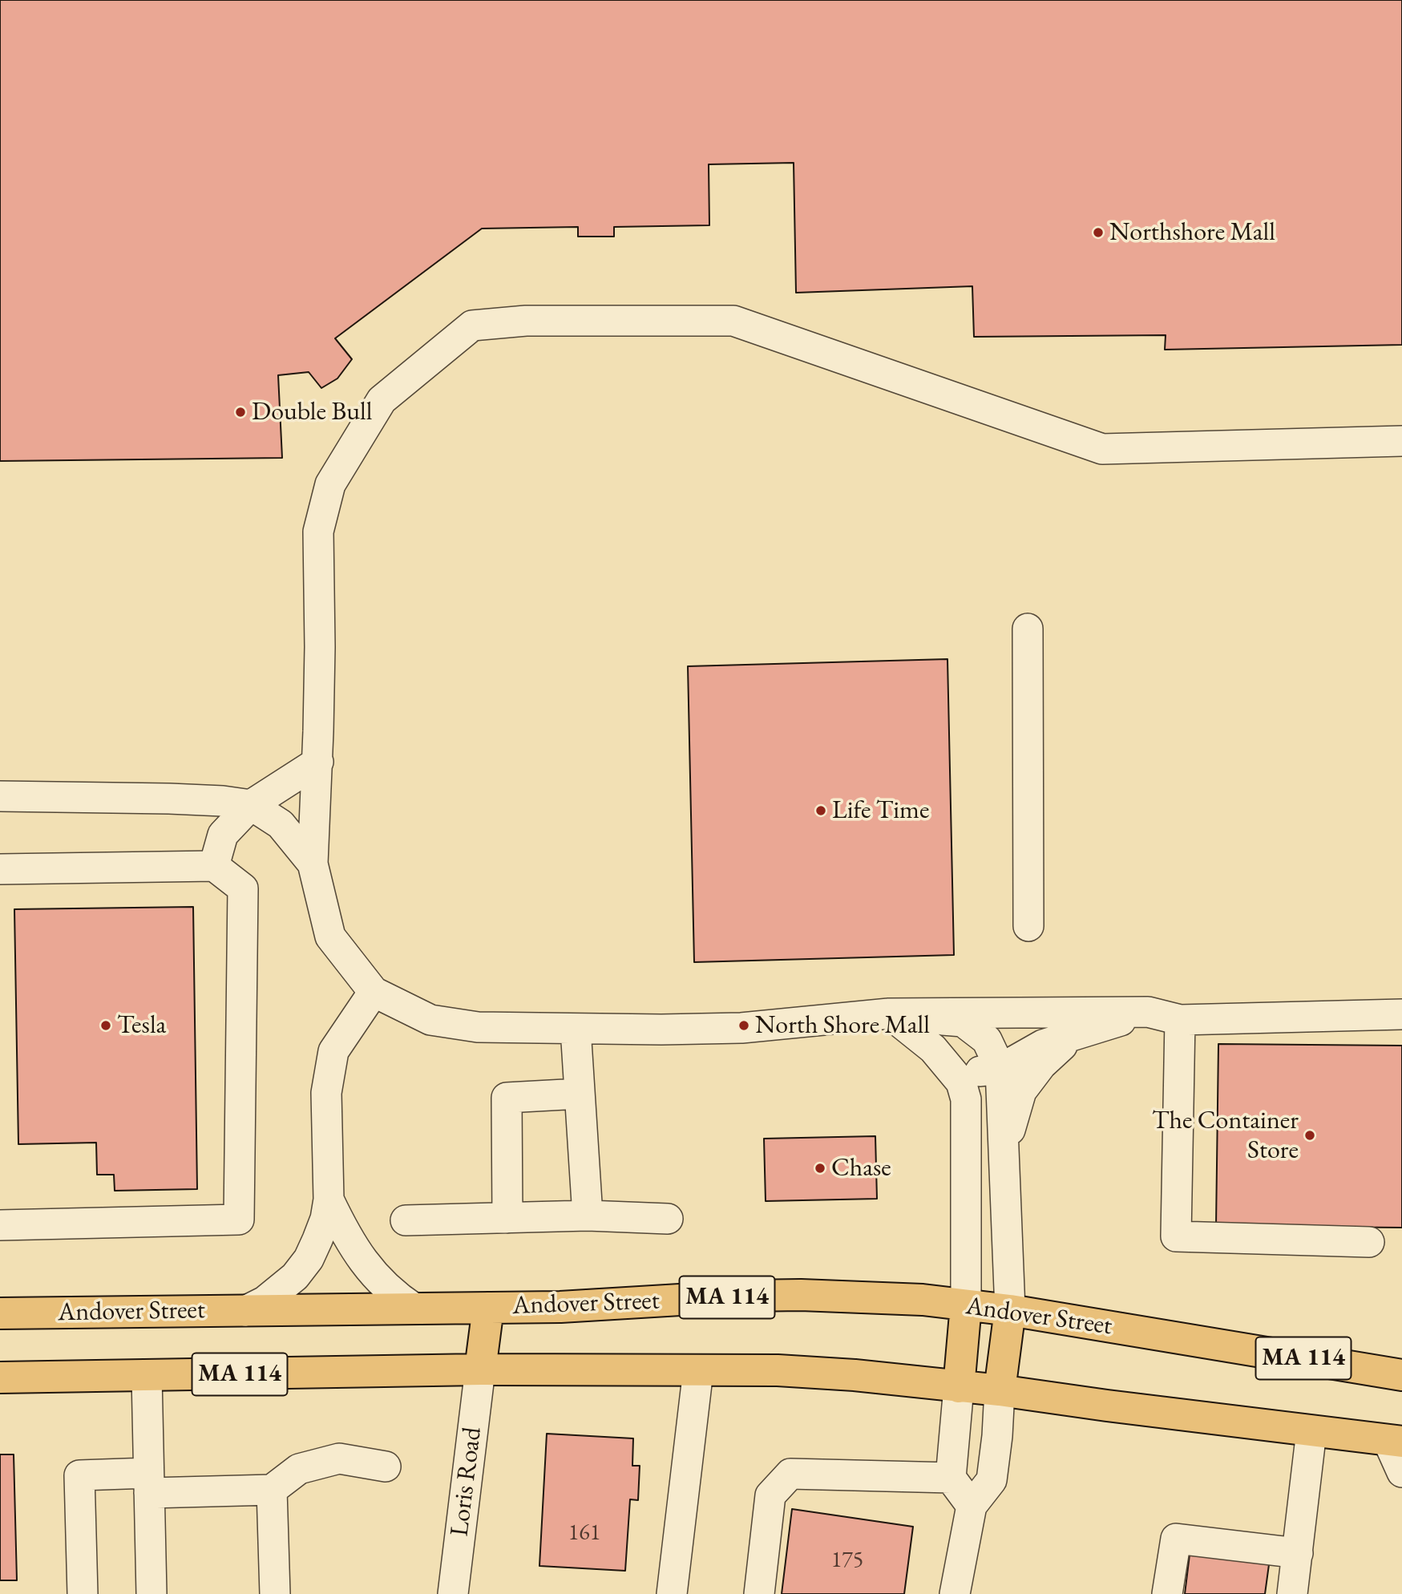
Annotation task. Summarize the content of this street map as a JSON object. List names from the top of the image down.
{
  "streets": {
    "highway": ["MA 114", "Andover Street"],
    "street": ["Loris Road"]
  },
  "crossings": [
    ["MA 114", "Loris Road"]
  ],
  "places": [
    "Northshore Mall",
    "Double Bull",
    "Life Time",
    "Tesla",
    "North Shore Mall",
    "The Container Store",
    "Chase"
  ],
  "house_numbers": ["161", "175"]
}
